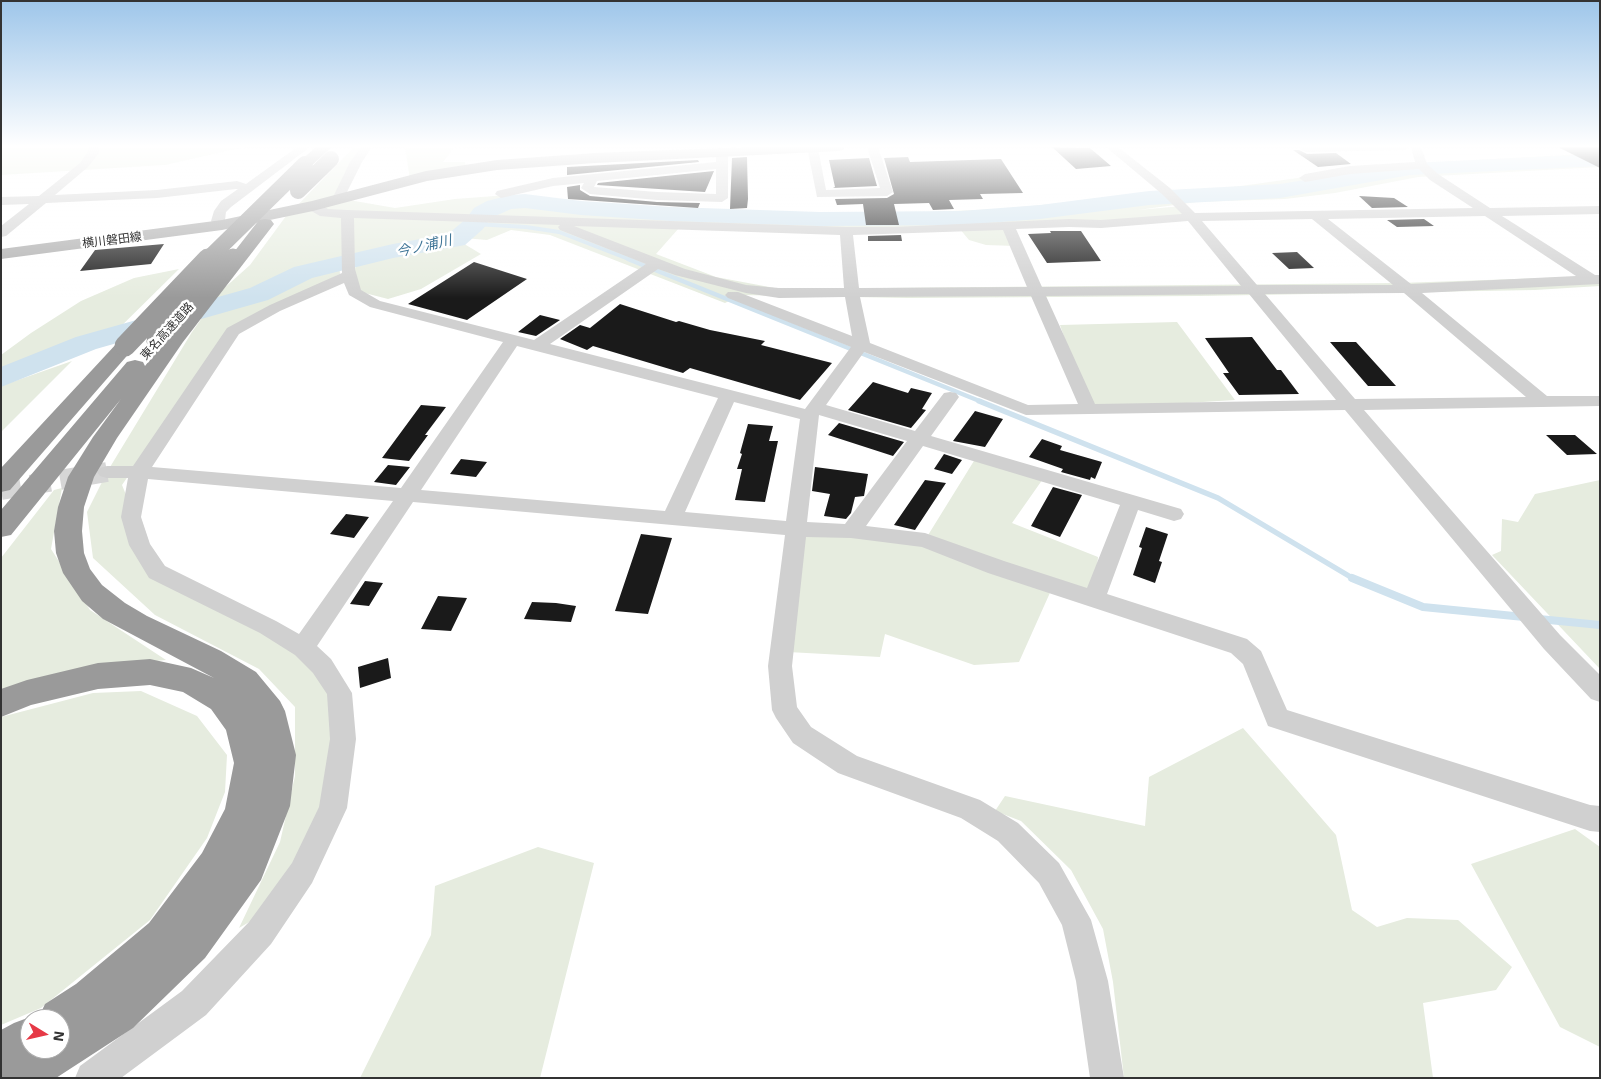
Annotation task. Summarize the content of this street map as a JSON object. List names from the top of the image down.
{
  "streets": {
    "highway": ["東名高速道路"],
    "main road": ["横川磐田線"]
  },
  "water": ["今ノ浦川"],
  "north": "right"
}
